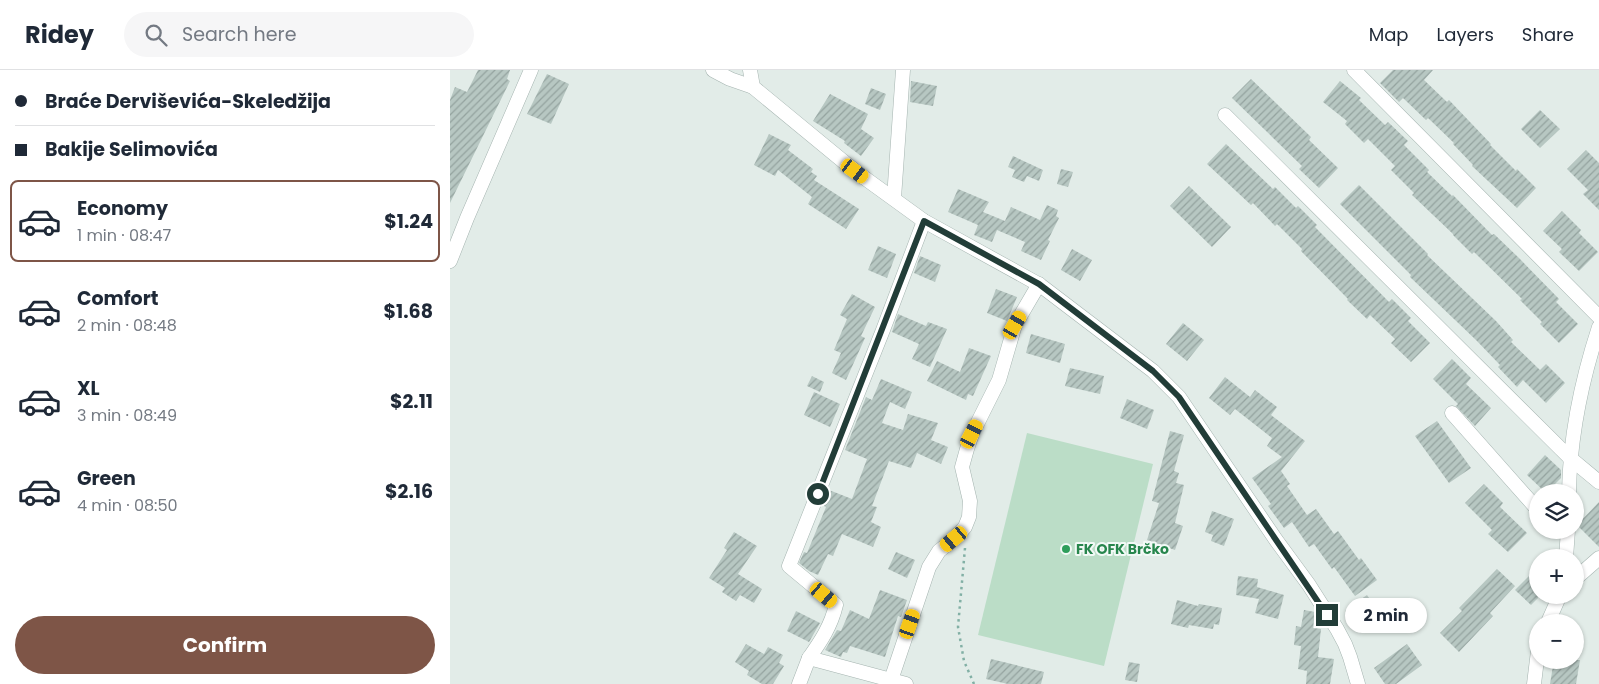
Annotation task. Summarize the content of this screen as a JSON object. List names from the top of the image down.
{
  "places": ["FK OFK Brčko"],
  "page": {
    "header": "Ridey",
    "search": "Search here",
    "nav": ["Map", "Layers", "Share"],
    "banner": ["Braće Derviševića-Skeledžija", "Bakije Selimovića"],
    "list": [
      {
        "name": "Economy",
        "note": "1 min · 08:47",
        "value": "$1.24"
      },
      {
        "name": "Comfort",
        "note": "2 min · 08:48",
        "value": "$1.68"
      },
      {
        "name": "XL",
        "note": "3 min · 08:49",
        "value": "$2.11"
      },
      {
        "name": "Green",
        "note": "4 min · 08:50",
        "value": "$2.16"
      }
    ],
    "map_buttons": ["+", "−"],
    "bubble": "2 min",
    "buttons": "Confirm"
  }
}
